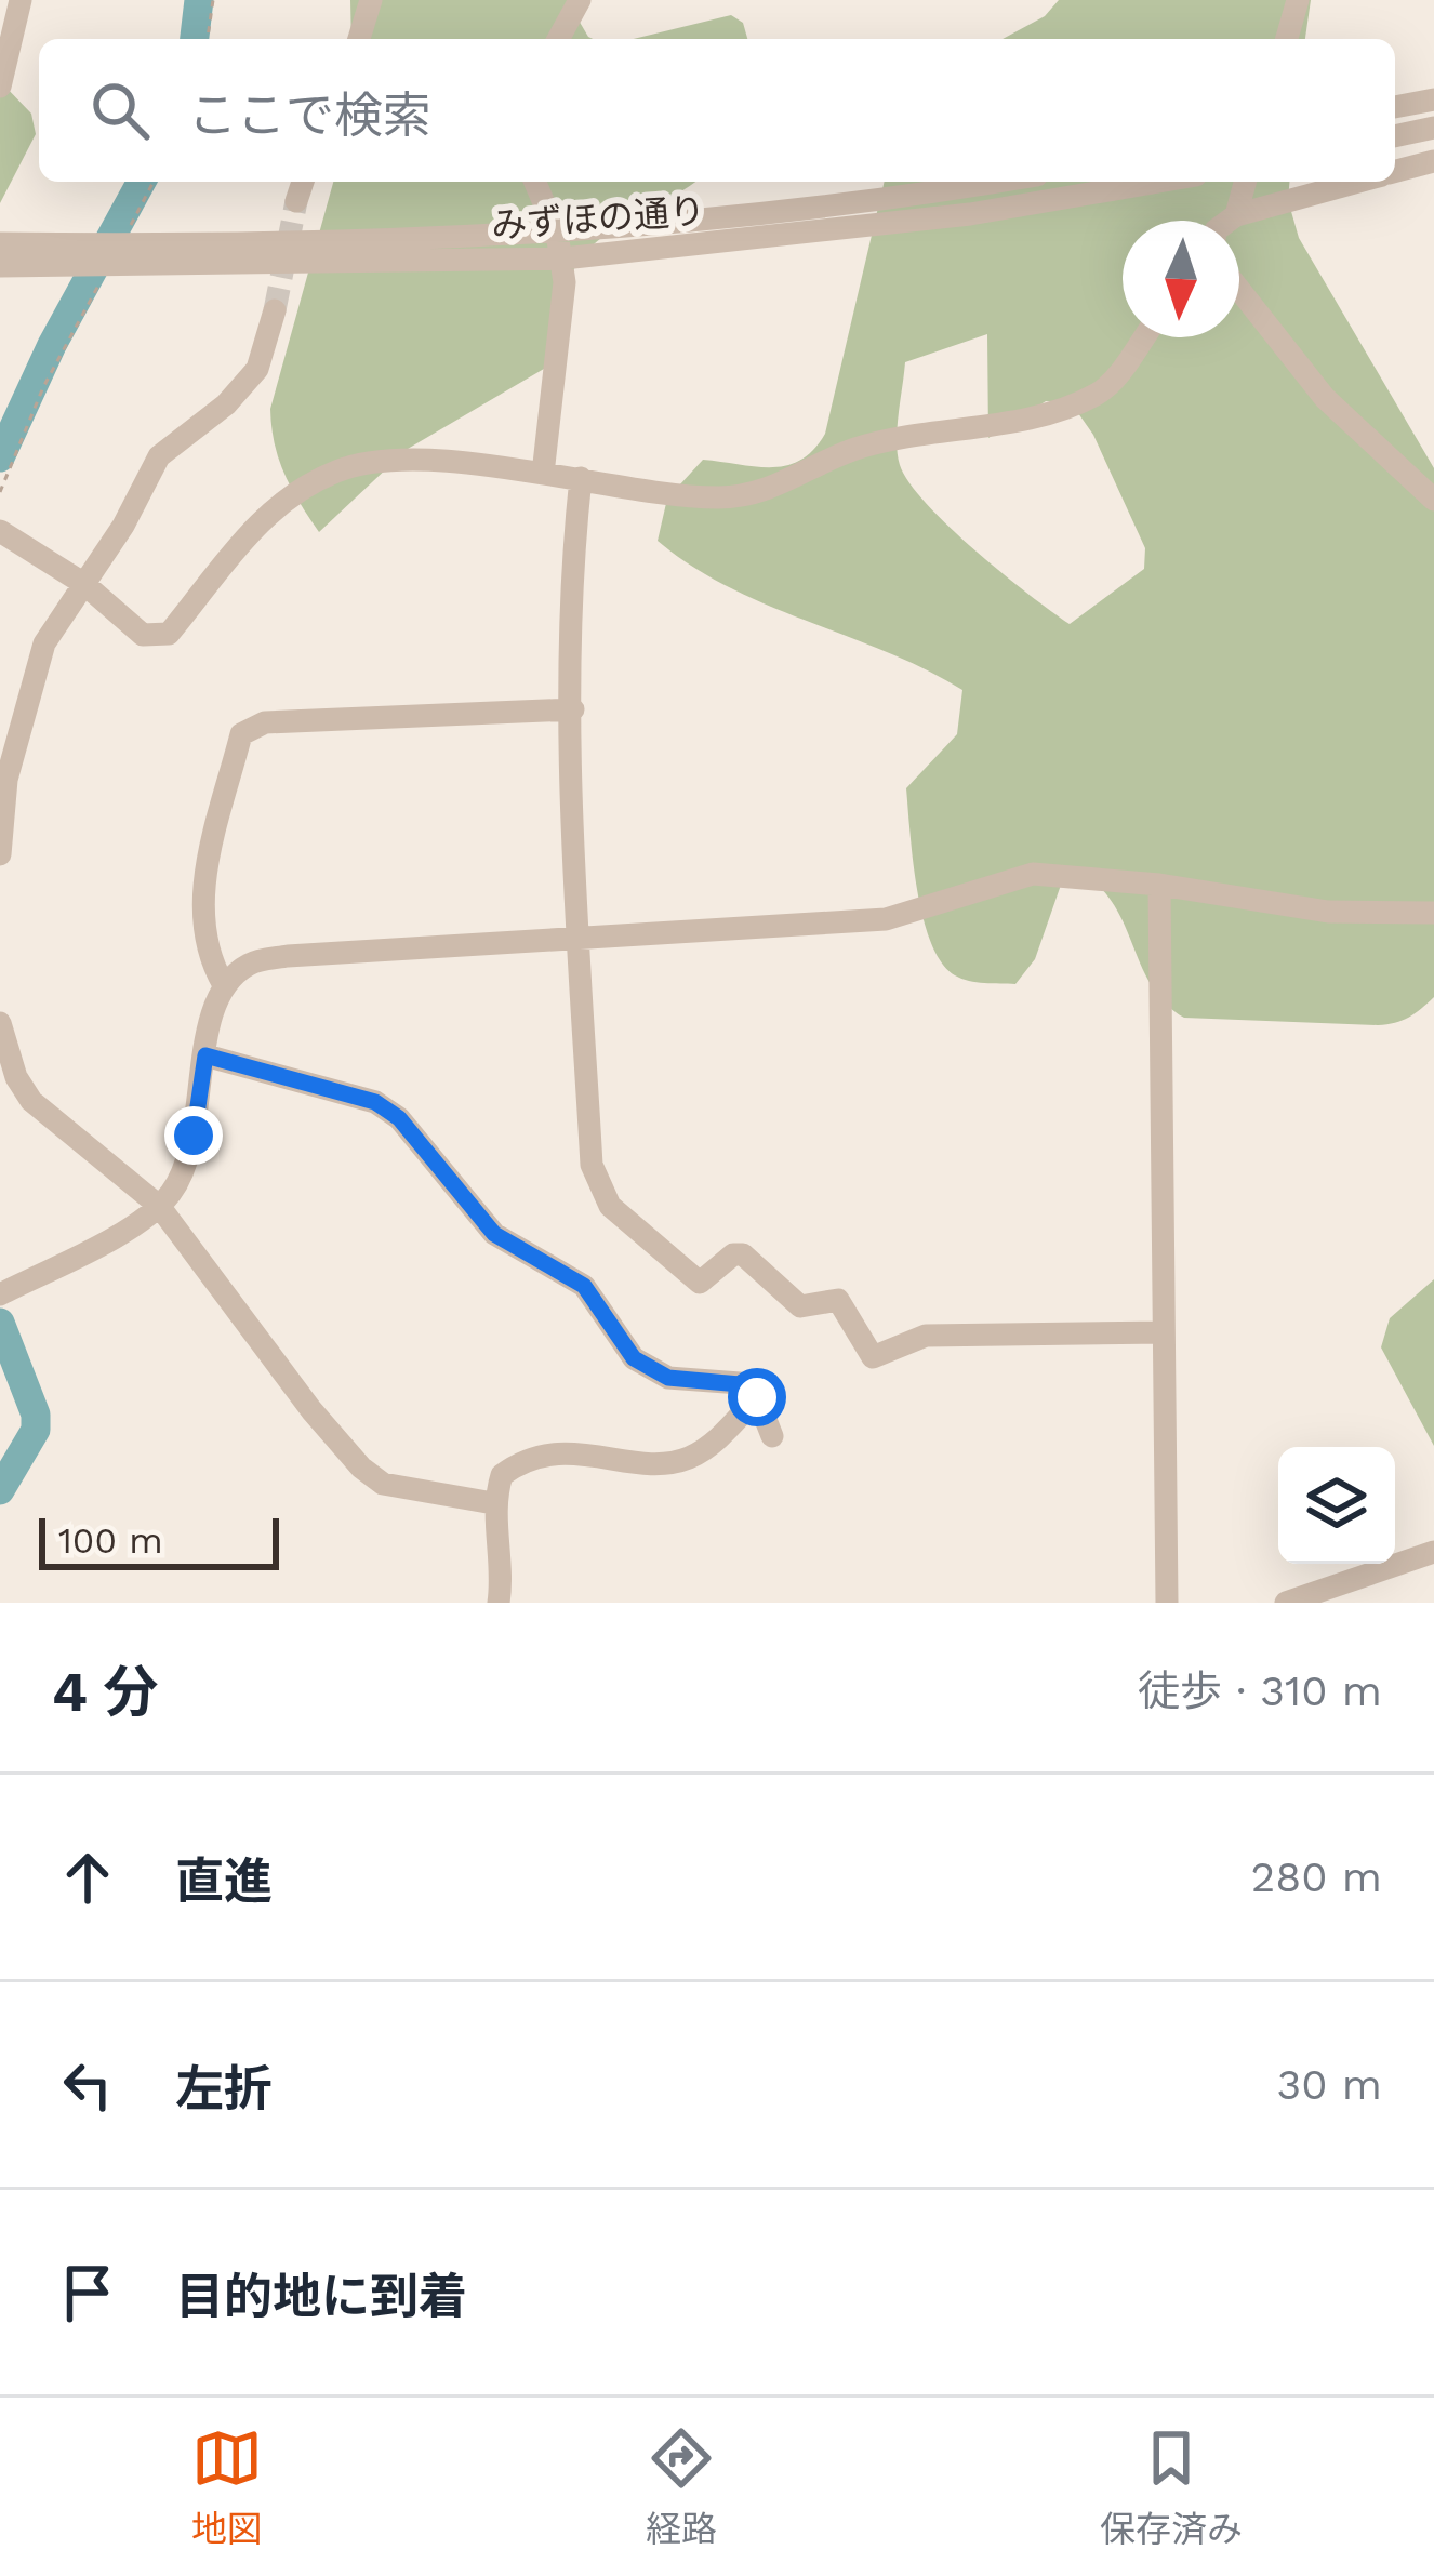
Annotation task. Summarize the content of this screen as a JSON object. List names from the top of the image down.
{
  "streets": {
    "street": ["みずほの通り"]
  },
  "scale_bar": "100 m",
  "north": "bottom",
  "page": {
    "search": "ここで検索",
    "scale": "100 m",
    "heading": ["4 分", "徒歩 · 310 m"],
    "list": [
      ["直進", "280 m"],
      ["左折", "30 m"],
      "目的地に到着"
    ],
    "nav": ["地図", "経路", "保存済み"]
  }
}
